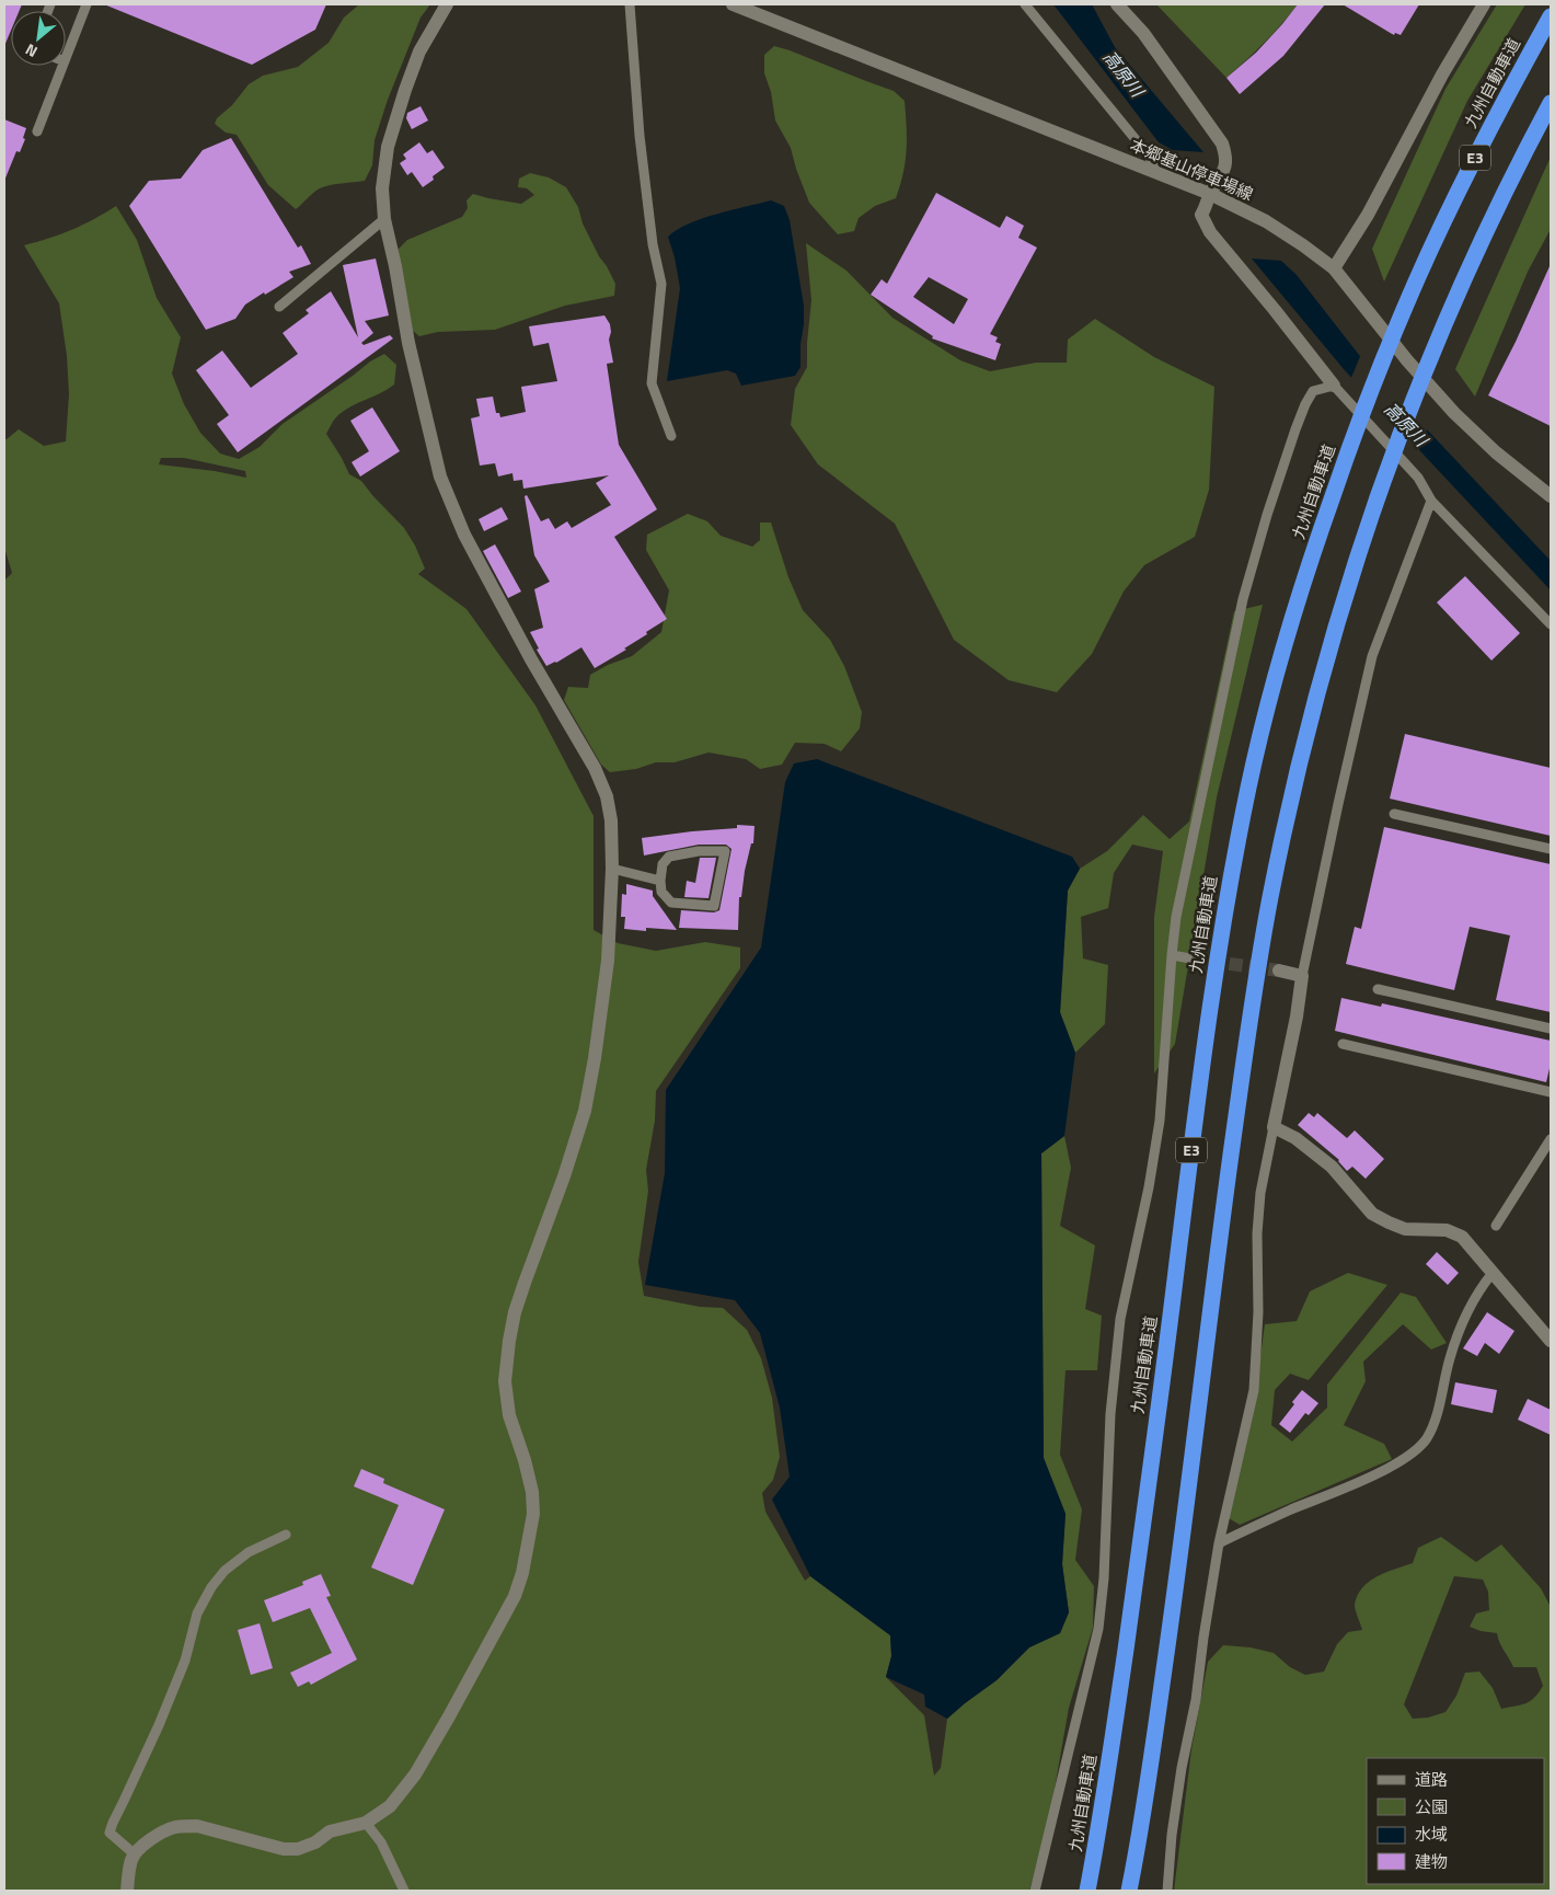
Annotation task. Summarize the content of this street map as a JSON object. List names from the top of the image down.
{
  "streets": {
    "highway": ["九州自動車道", "E3"],
    "street": ["本郷基山停車場線"]
  },
  "water": ["高原川"],
  "legend": [
    "道路",
    "公園",
    "水域",
    "建物"
  ],
  "north": "bottom left"
}
